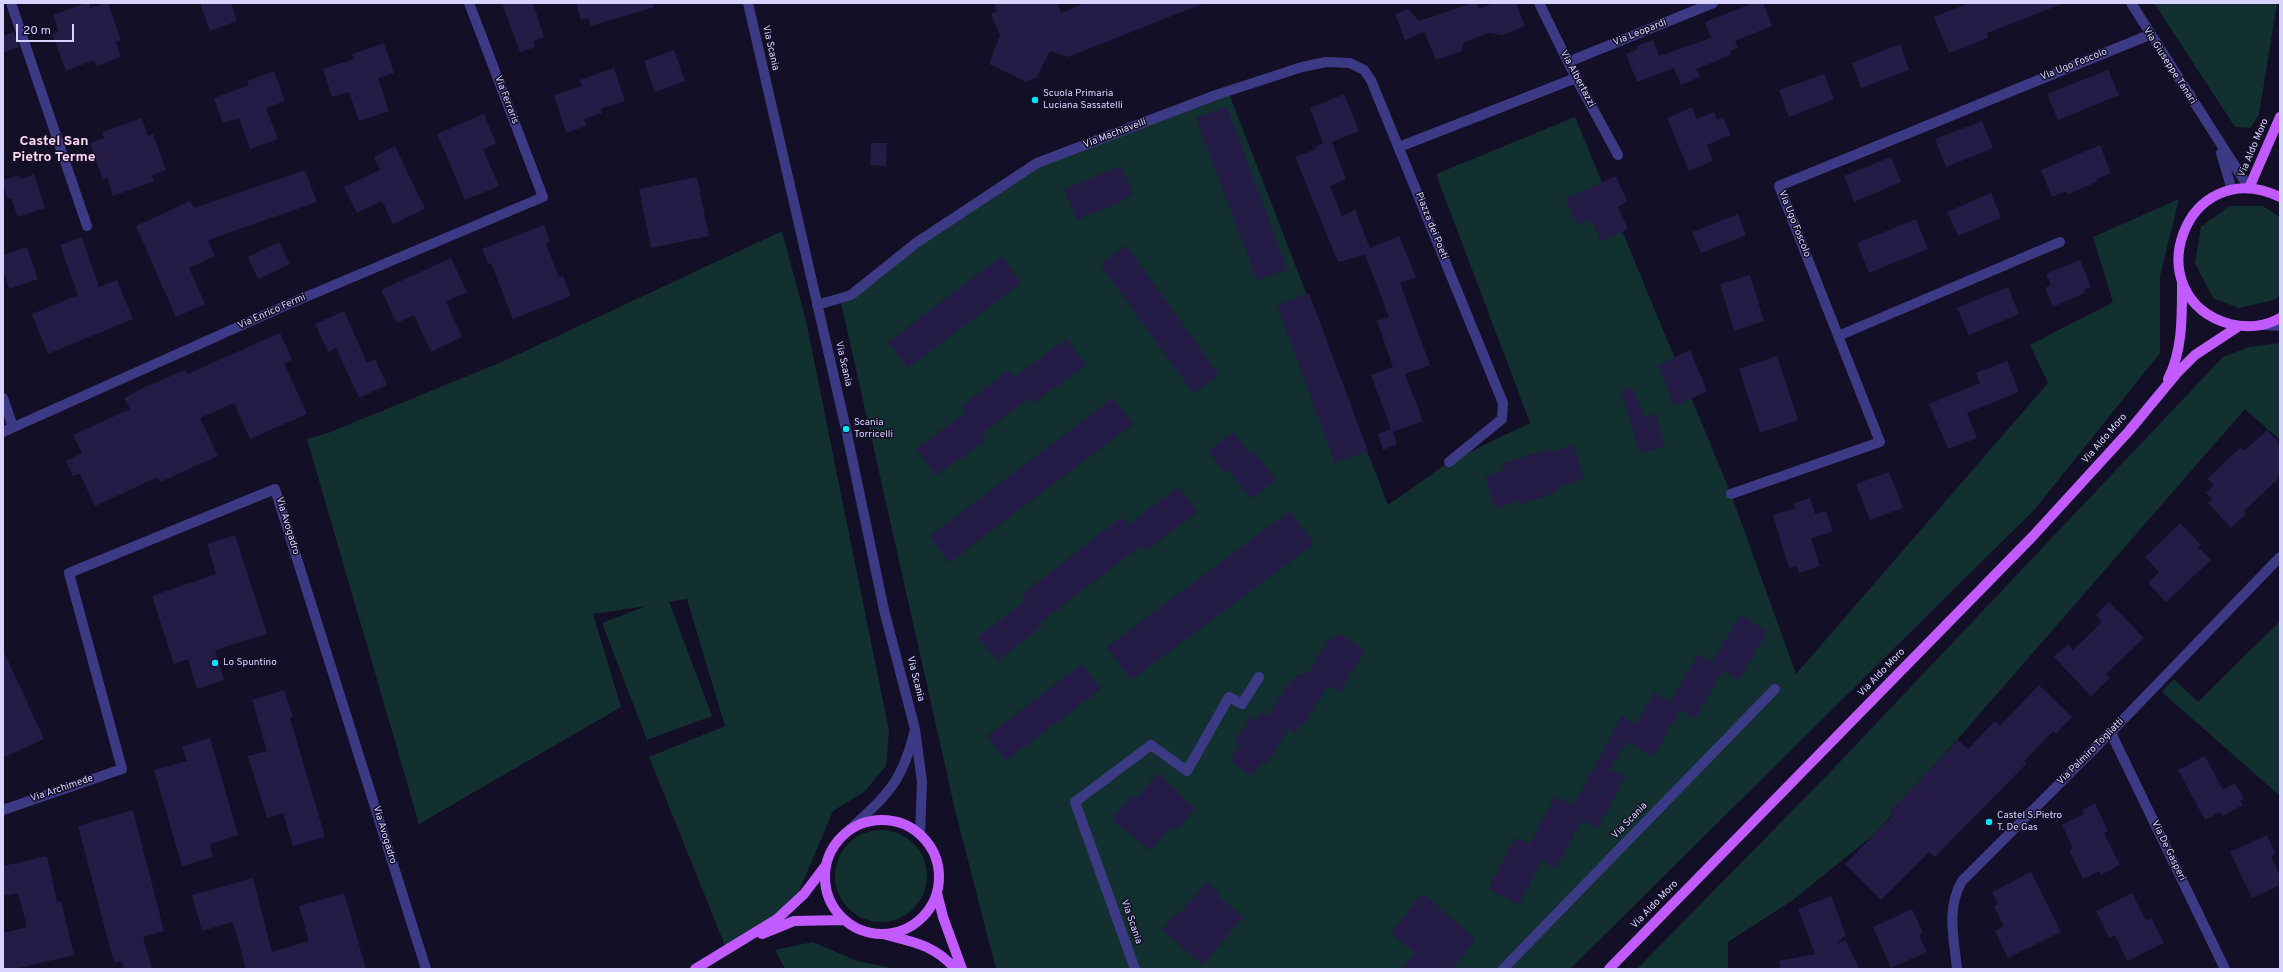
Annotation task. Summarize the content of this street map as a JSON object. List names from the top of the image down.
{
  "streets": {
    "main road": ["Via Scania", "Via Aldo Moro"],
    "street": [
      "Via Leopardi",
      "Via Ugo Foscolo",
      "Via Giuseppe Tanari",
      "Via Albertazzi",
      "Via Ferraris",
      "Via Machiavelli",
      "Piazza dei Poeti",
      "Via Enrico Fermi",
      "Via Avogadro",
      "Via Palmiro Togliatti",
      "Via Archimede",
      "Via De Gasperi"
    ]
  },
  "crossings": [
    ["Via Leopardi", "Via Albertazzi"],
    ["Via Scania", "Via Machiavelli"],
    ["Via Ugo Foscolo", "Via Giuseppe Tanari"],
    ["Via Giuseppe Tanari", "Via Aldo Moro"],
    ["Via Ferraris", "Via Enrico Fermi"],
    ["Via Machiavelli", "Piazza dei Poeti"],
    ["Via Avogadro", "Via Archimede"],
    ["Via Palmiro Togliatti", "Via De Gasperi"]
  ],
  "districts": ["Castel San Pietro Terme"],
  "places": [
    "Scuola Primaria Luciana Sassatelli",
    "Scania Torricelli",
    "Lo Spuntino",
    "Castel S.Pietro T. De Gas"
  ],
  "scale_bar": "20 m"
}
